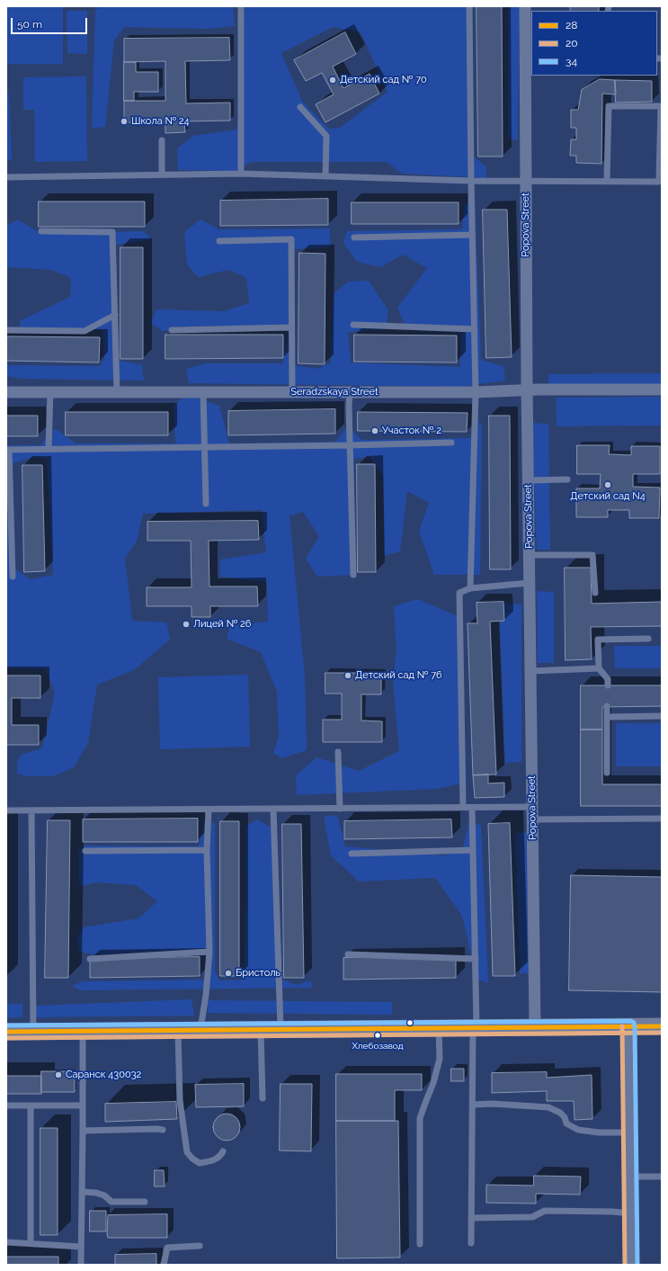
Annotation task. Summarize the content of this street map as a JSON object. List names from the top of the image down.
{
  "streets": {
    "street": ["Popova Street", "Seradzskaya Street"]
  },
  "crossings": [
    ["Popova Street", "Seradzskaya Street"]
  ],
  "places": [
    "Детский сад № 70",
    "Школа № 24",
    "Участок № 2",
    "Детский сад N4",
    "Лицей № 26",
    "Детский сад № 76",
    "Бристоль",
    "Хлебозавод",
    "Саранск 430032"
  ],
  "lines": ["transit line 34", "transit line 28", "transit line 20"],
  "legend": ["28", "20", "34"],
  "scale_bar": "50 m"
}
